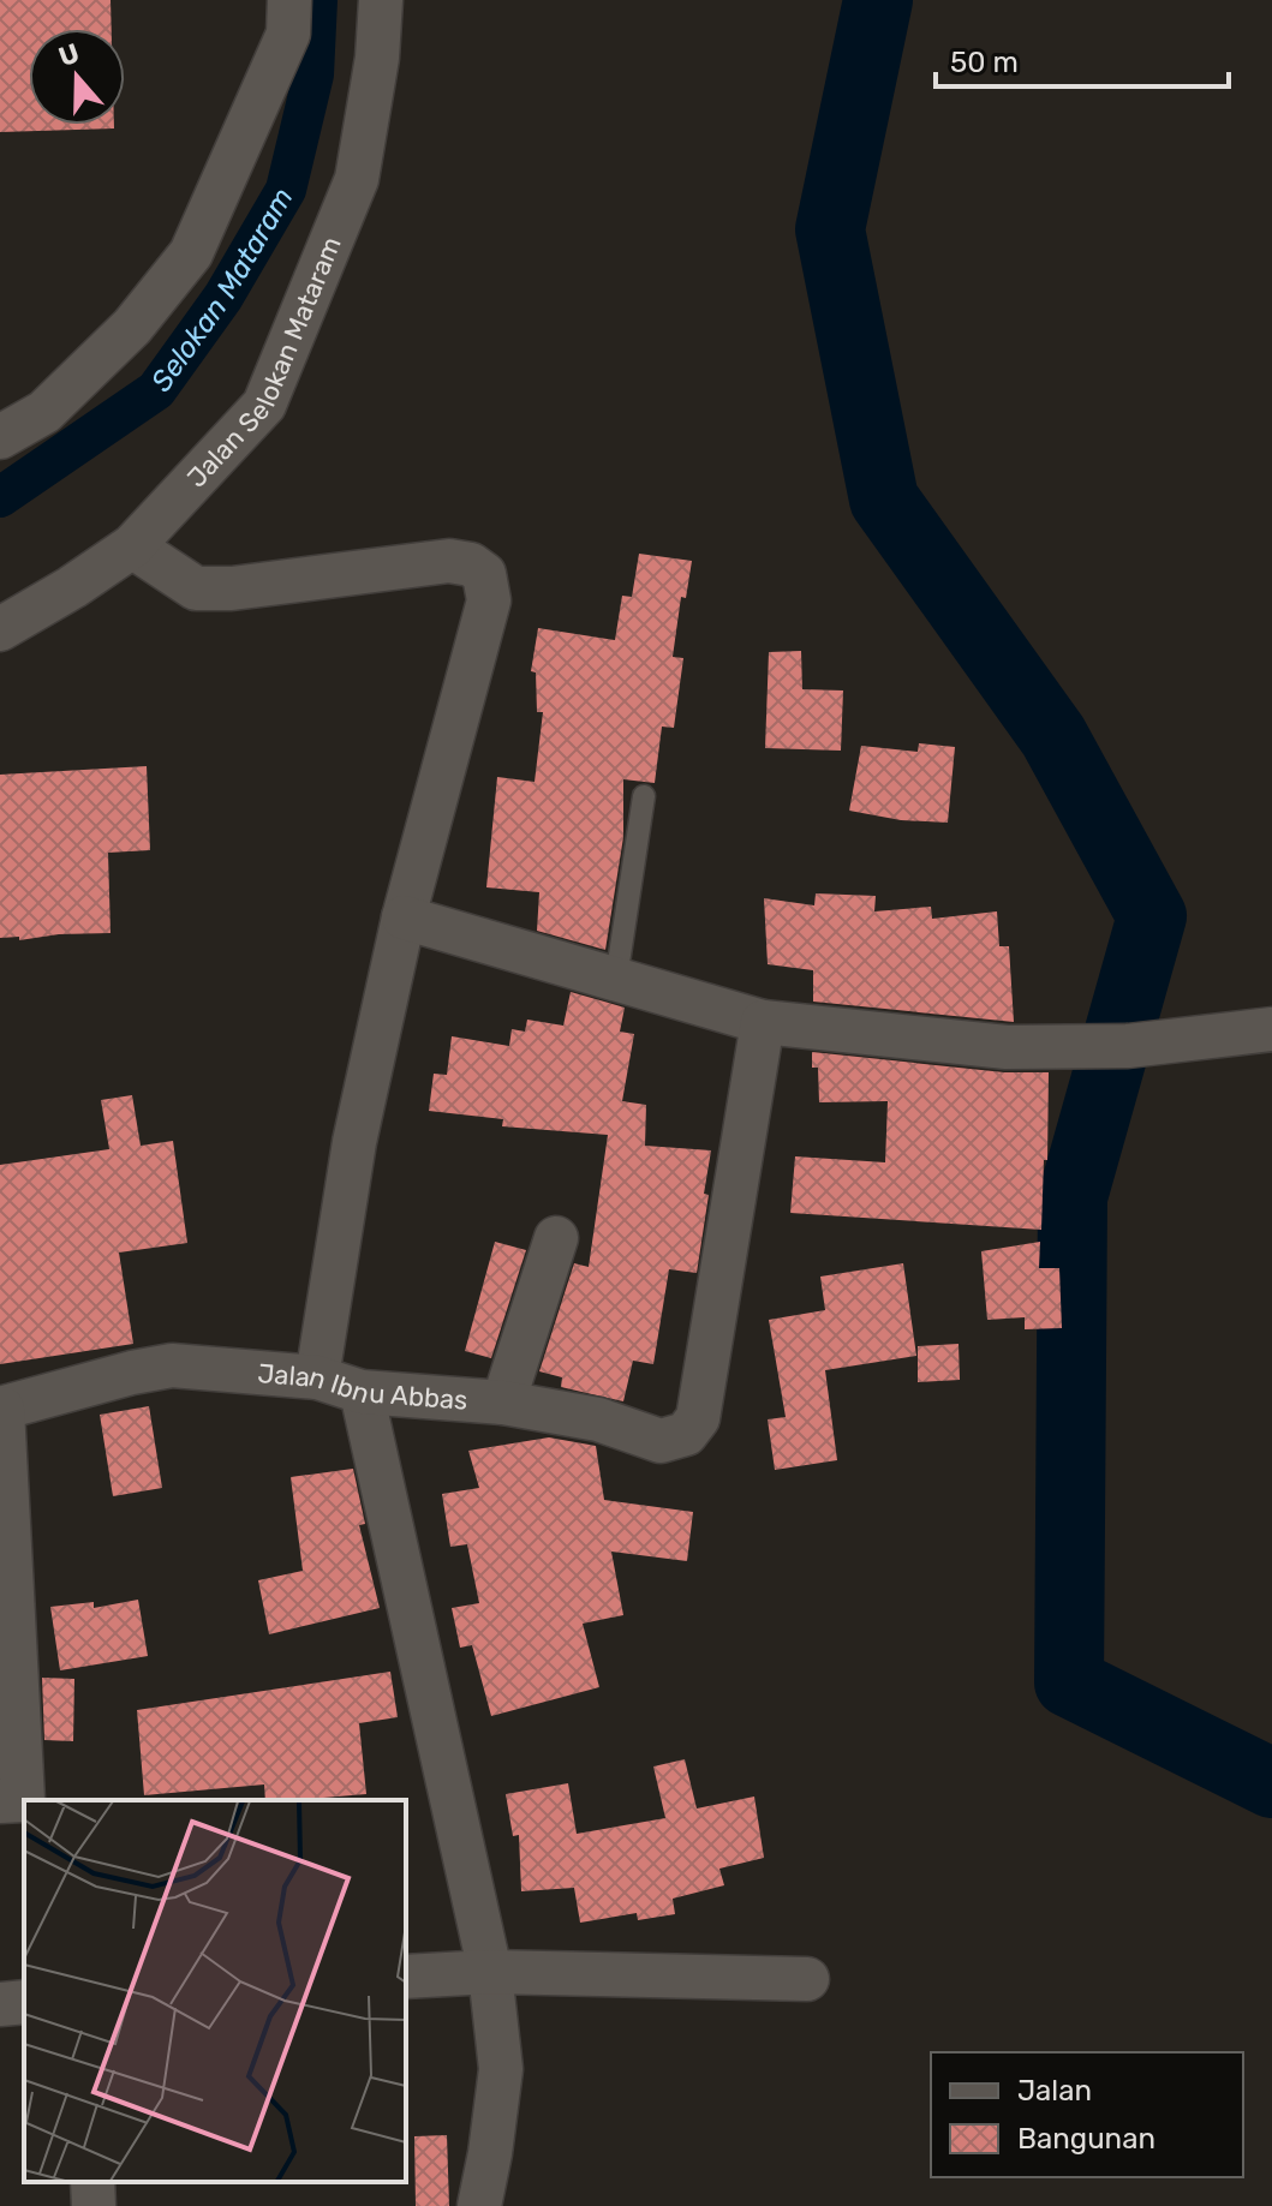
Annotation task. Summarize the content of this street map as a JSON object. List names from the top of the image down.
{
  "streets": {
    "street": ["Jalan Selokan Mataram", "Jalan Ibnu Abbas"]
  },
  "water": ["Selokan Mataram"],
  "legend": ["Jalan", "Bangunan"],
  "scale_bar": "50 m",
  "north": "top"
}
